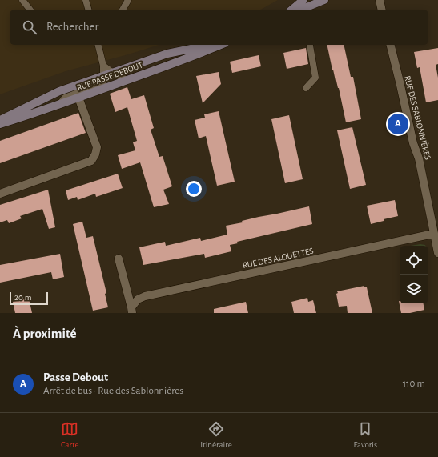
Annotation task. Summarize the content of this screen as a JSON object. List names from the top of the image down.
{
  "streets": {
    "main road": ["RUE PASSE DEBOUT"],
    "street": ["RUE DES SABLONNIÈRES", "RUE DES ALOUETTES"]
  },
  "crossings": [
    ["RUE DES SABLONNIÈRES", "RUE DES ALOUETTES"]
  ],
  "scale_bar": "20 m",
  "page": {
    "search": "Rechercher",
    "pins": "A",
    "scale": "20 m",
    "heading": "À proximité",
    "list": [
      {
        "mark": "A",
        "name": "Passe Debout",
        "note": "Arrêt de bus · Rue des Sablonnières",
        "value": "110 m"
      }
    ],
    "nav": ["Carte", "Itinéraire", "Favoris"]
  }
}
